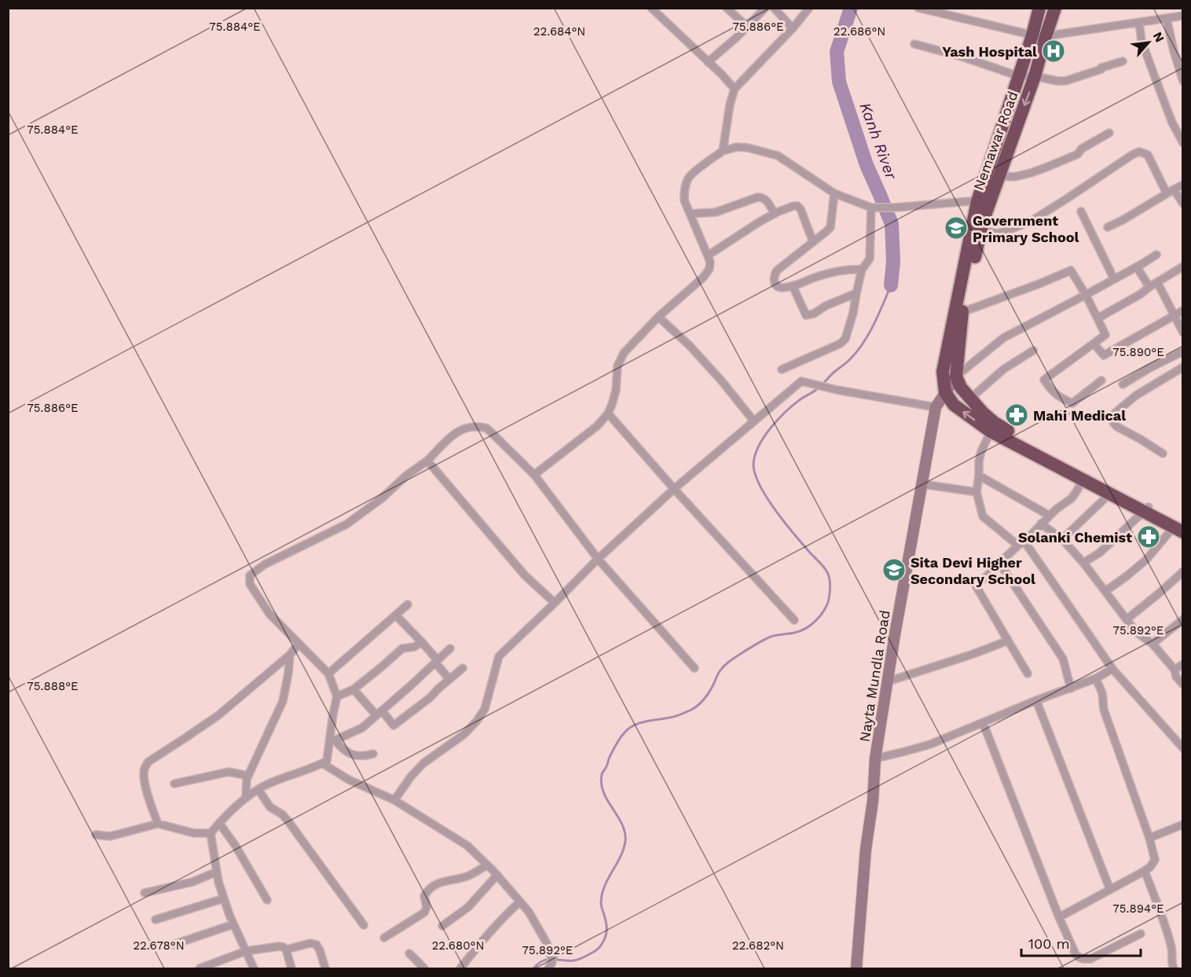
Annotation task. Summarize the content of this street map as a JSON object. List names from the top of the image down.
{
  "streets": {
    "highway": ["Nemawar Road"],
    "main road": ["Nayta Mundla Road"]
  },
  "crossings": [
    ["Nemawar Road", "Nayta Mundla Road"]
  ],
  "water": ["Kanh River"],
  "places": {
    "hospital": ["Yash Hospital"],
    "school or university": ["Government Primary School", "Sita Devi Higher Secondary School"],
    "pharmacy": ["Mahi Medical", "Solanki Chemist"]
  },
  "scale_bar": "100 m",
  "north": "top right",
  "coordinates": [
    "75.884°E",
    "75.886°E",
    "22.684°N",
    "22.686°N",
    "75.890°E",
    "75.892°E",
    "75.888°E",
    "75.894°E",
    "22.678°N",
    "22.680°N",
    "22.682°N"
  ]
}
